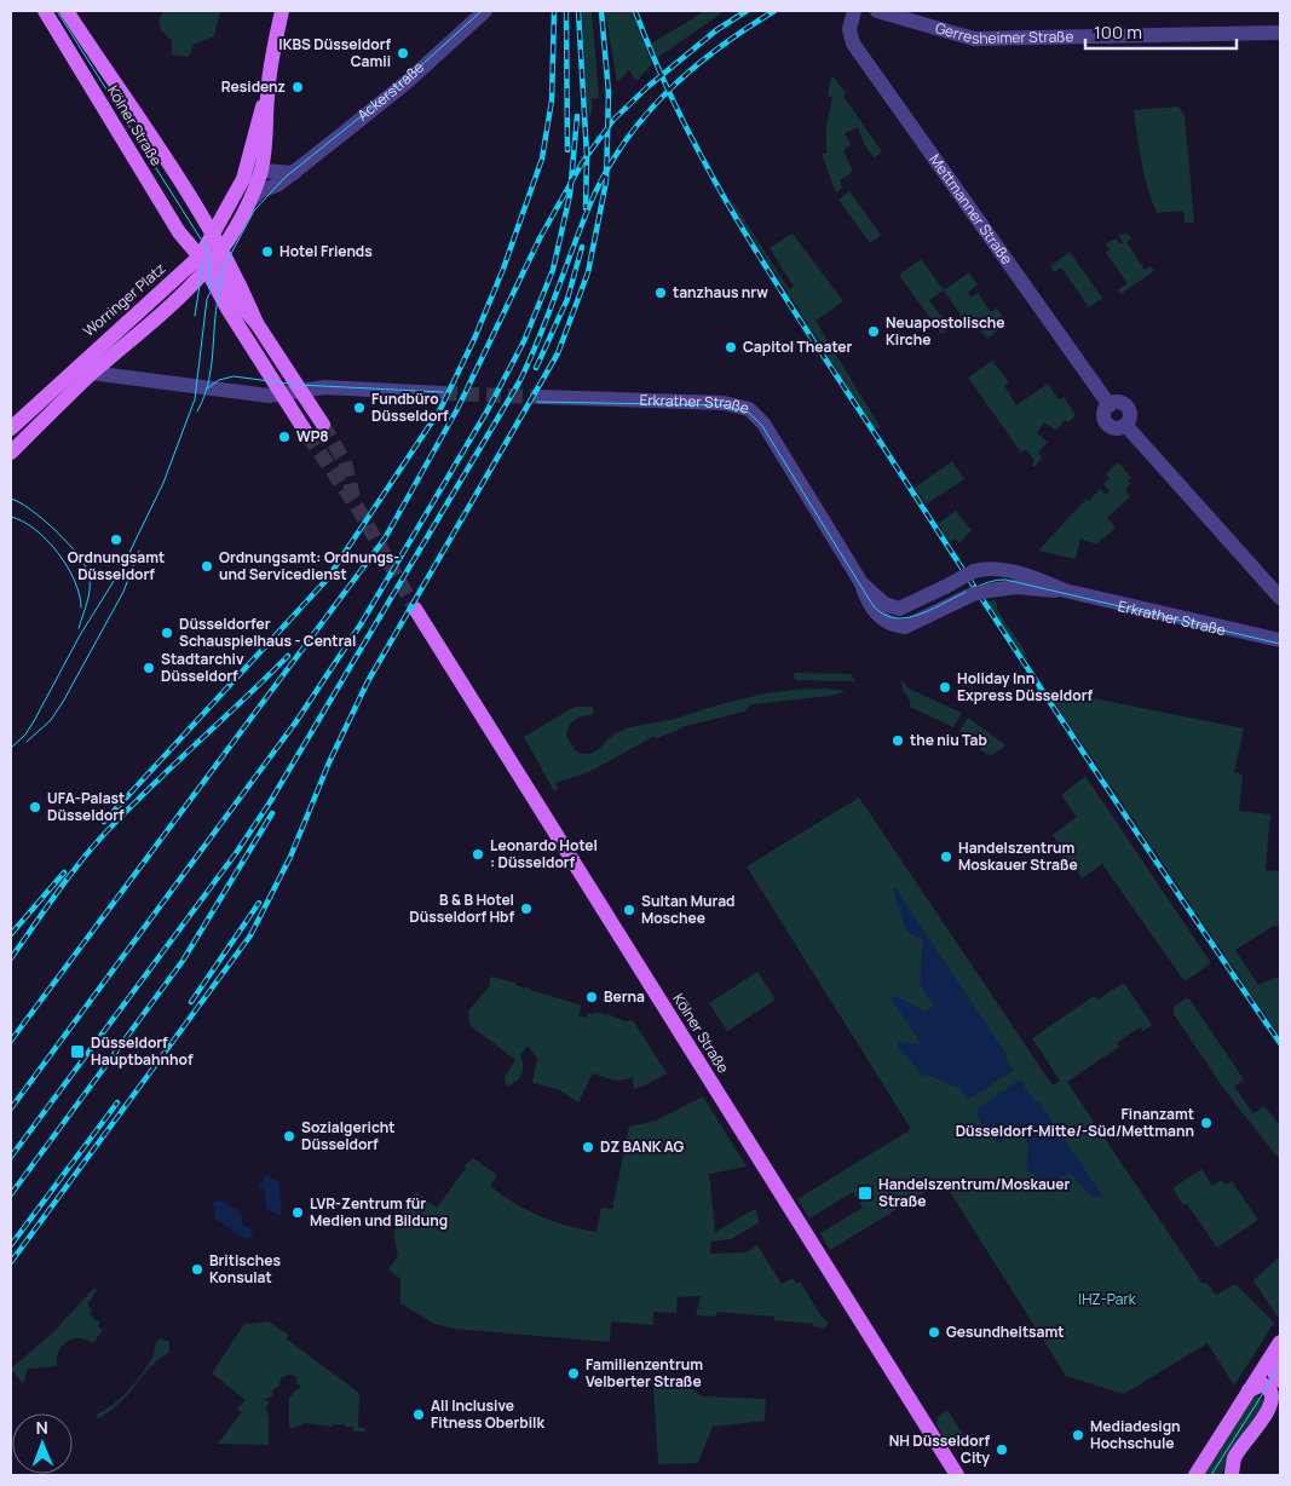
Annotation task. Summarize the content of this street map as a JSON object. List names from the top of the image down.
{
  "streets": {
    "main road": ["Kölner Straße", "Worringer Platz"],
    "street": [
      "Gerresheimer Straße",
      "Ackerstraße",
      "Mettmanner Straße",
      "Erkrather Straße"
    ]
  },
  "crossings": [
    ["Kölner Straße", "Worringer Platz"]
  ],
  "parks": ["IHZ-Park"],
  "places": {
    "other": [
      "IKBS Düsseldorf Camii",
      "Residenz",
      "Hotel Friends",
      "tanzhaus nrw",
      "Neuapostolische Kirche",
      "Capitol Theater",
      "Fundbüro Düsseldorf",
      "WP8",
      "Ordnungsamt Düsseldorf",
      "Ordnungsamt: Ordnungs- und Servicedienst",
      "Düsseldorfer Schauspielhaus - Central",
      "Stadtarchiv Düsseldorf",
      "Holiday Inn Express Düsseldorf",
      "the niu Tab",
      "UFA-Palast Düsseldorf",
      "Leonardo Hotel : Düsseldorf",
      "Handelszentrum Moskauer Straße",
      "B & B Hotel Düsseldorf Hbf",
      "Sultan Murad Moschee",
      "Berna",
      "Finanzamt Düsseldorf-Mitte/-Süd/Mettmann",
      "Sozialgericht Düsseldorf",
      "DZ BANK AG",
      "LVR-Zentrum für Medien und Bildung",
      "Britisches Konsulat",
      "Gesundheitsamt",
      "Familienzentrum Velberter Straße",
      "All Inclusive Fitness Oberbilk",
      "Mediadesign Hochschule",
      "NH Düsseldorf City"
    ],
    "transit": ["Düsseldorf Hauptbahnhof", "Handelszentrum/Moskauer Straße"]
  },
  "scale_bar": "100 m",
  "north": "top"
}
